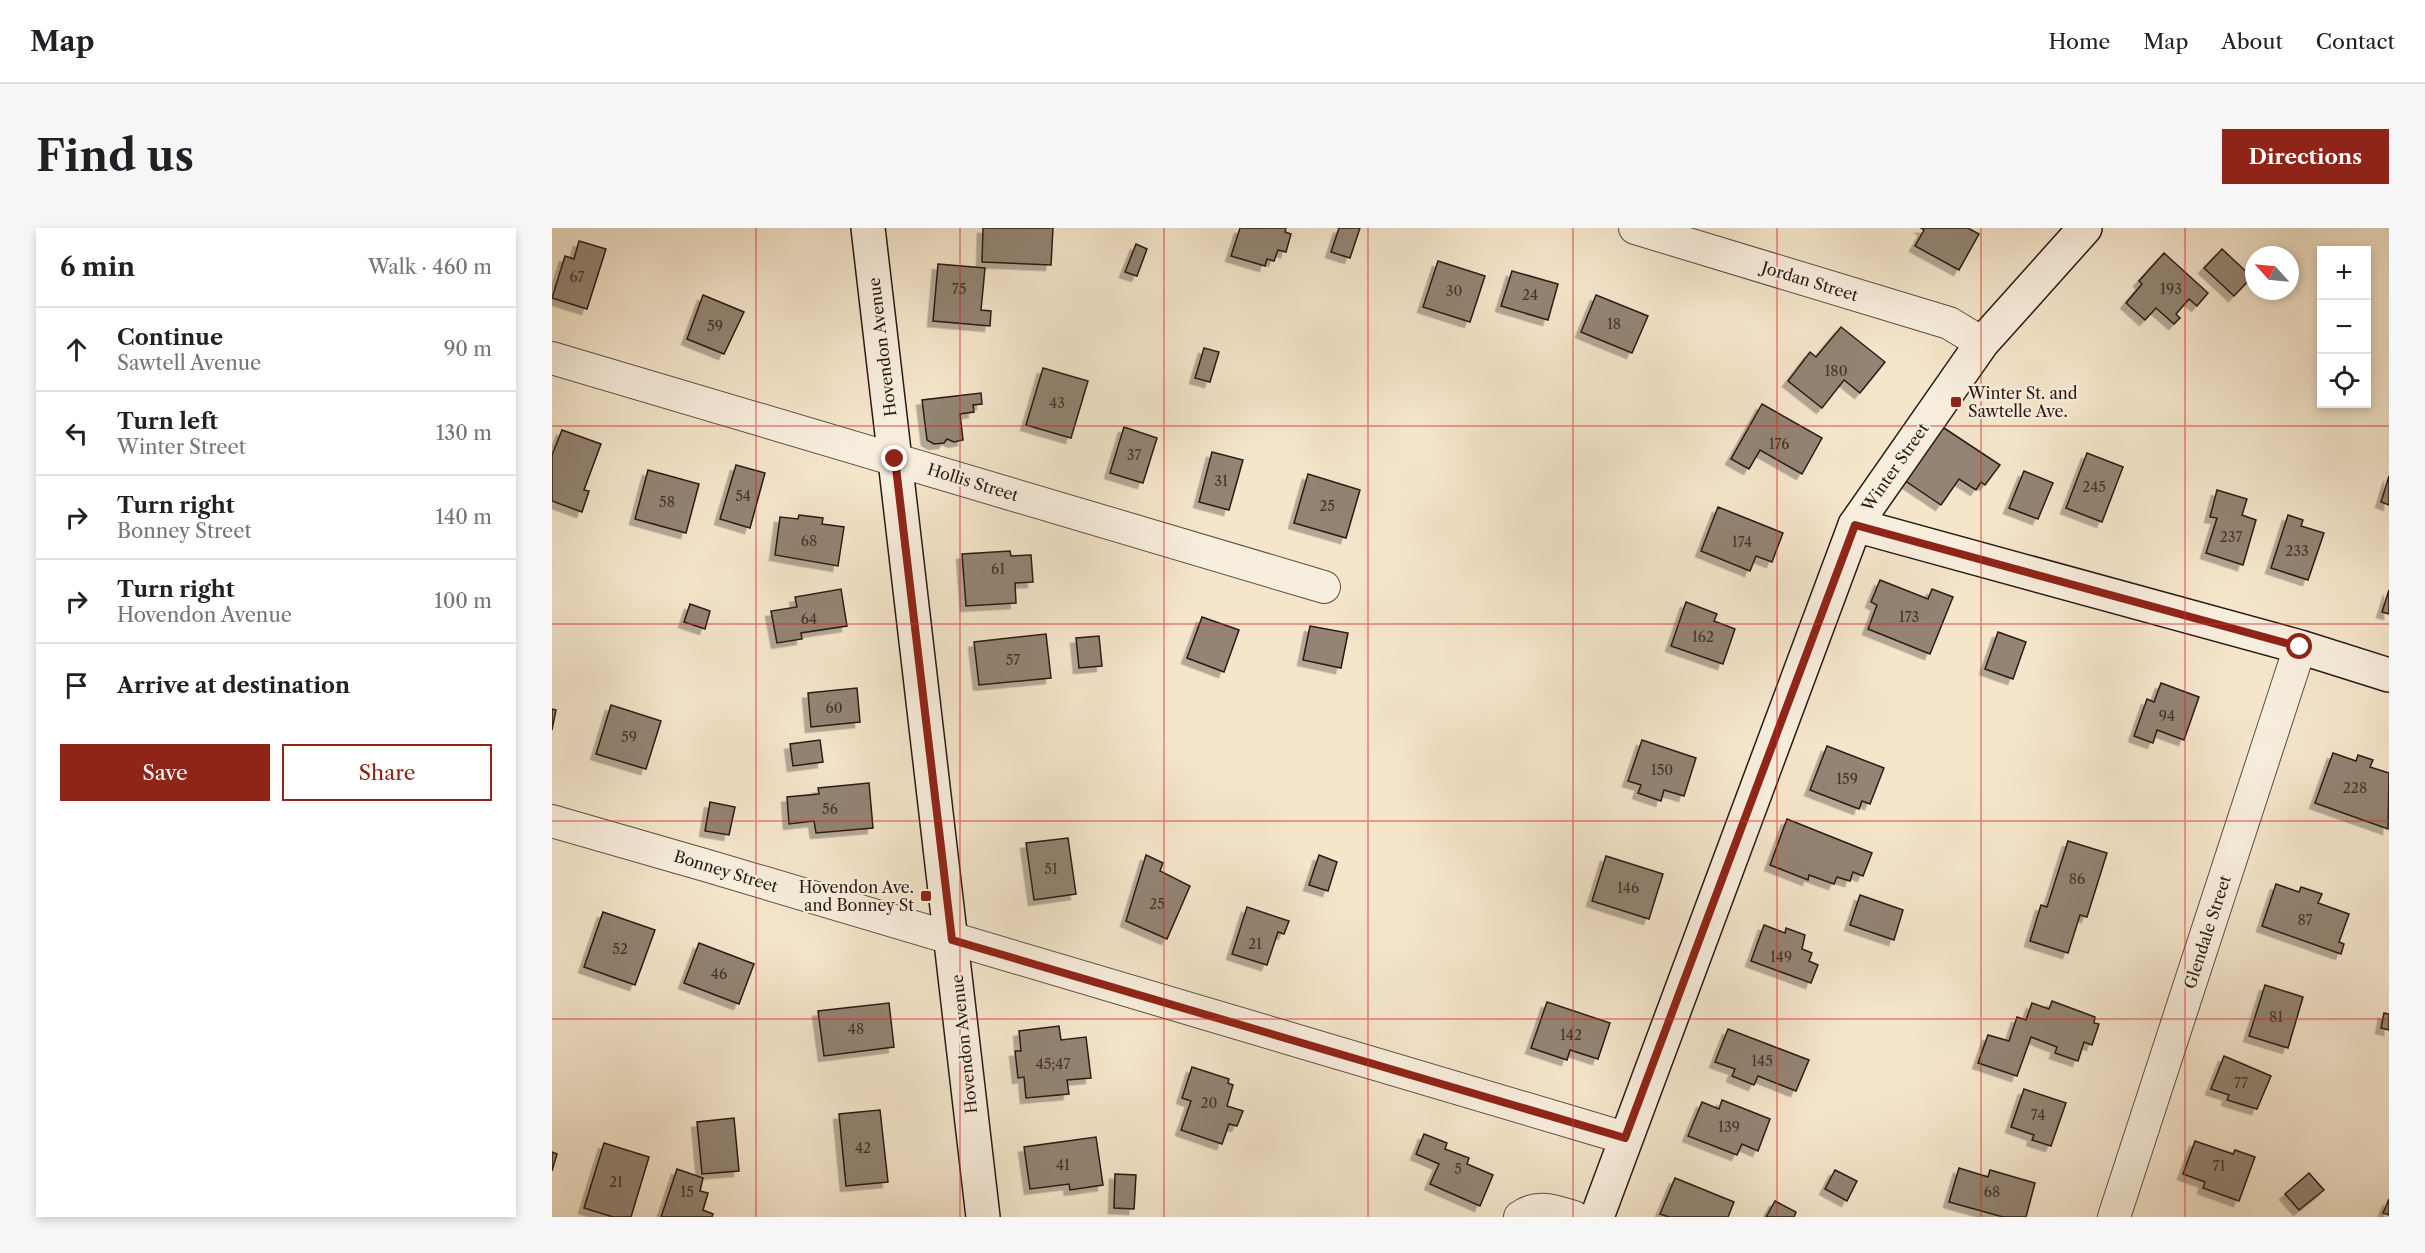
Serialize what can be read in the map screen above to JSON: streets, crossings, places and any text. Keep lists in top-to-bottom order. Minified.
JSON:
{"streets":{"street":["Jordan Street","Hovendon Avenue","Winter Street","Hollis Street","Bonney Street","Glendale Street"]},"crossings":[["Jordan Street","Winter Street"],["Hovendon Avenue","Hollis Street"],["Hovendon Avenue","Bonney Street"],["Winter Street","Bonney Street"]],"places":{"transit":["Winter St. and Sawtelle Ave.","Hovendon Ave. and Bonney St"]},"house_numbers":["67","75","193","30","24","18","59","180","43","176","37","31","245","54","58","25","237","68","174","233","61","173","64","162","57","60","94","59","150","159","228","56","51","86","146","25","87","21","52","149","46","81","48","142","145","45;47","77","20","74","139","42","41","71","5","21","15","68"],"north":"top left","page":{"header":"Map","nav":["Home","Map","About","Contact"],"buttons":["Directions",["Save","Share"]],"title":"Find us","heading":["6 min","Walk · 460 m"],"map_buttons":["+","−"],"list":[["Continue","Sawtell Avenue","90 m"],["Turn left","Winter Street","130 m"],["Turn right","Bonney Street","140 m"],["Turn right","Hovendon Avenue","100 m"],"Arrive at destination"]}}
